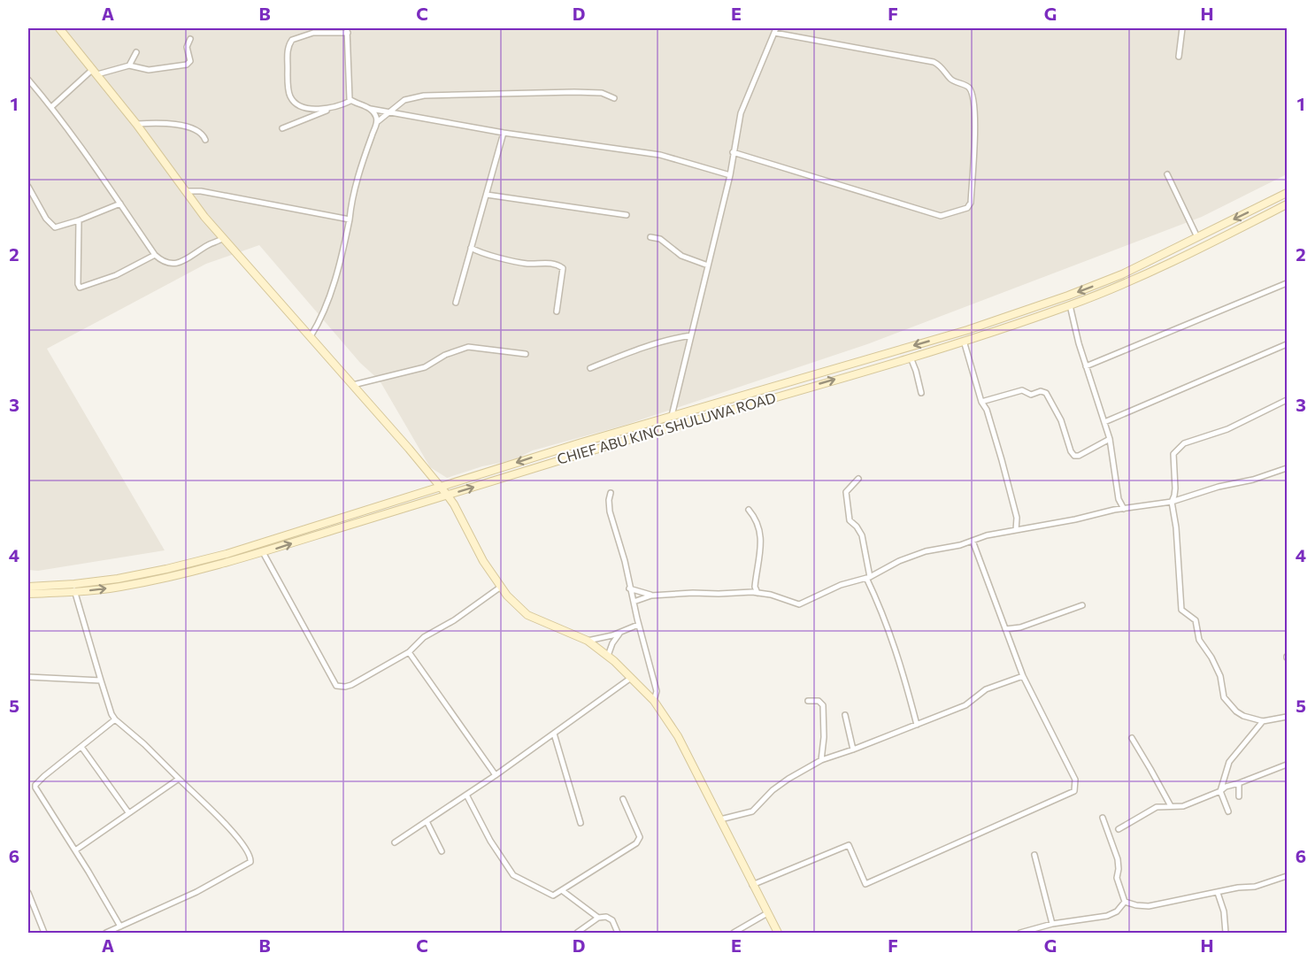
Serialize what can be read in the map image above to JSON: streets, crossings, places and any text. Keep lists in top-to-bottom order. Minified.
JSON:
{"streets":{"street":["CHIEF ABU KING SHULUWA ROAD"]},"grid":{"columns":["A","B","C","D","E","F","G","H"],"rows":["1","2","3","4","5","6"]}}
